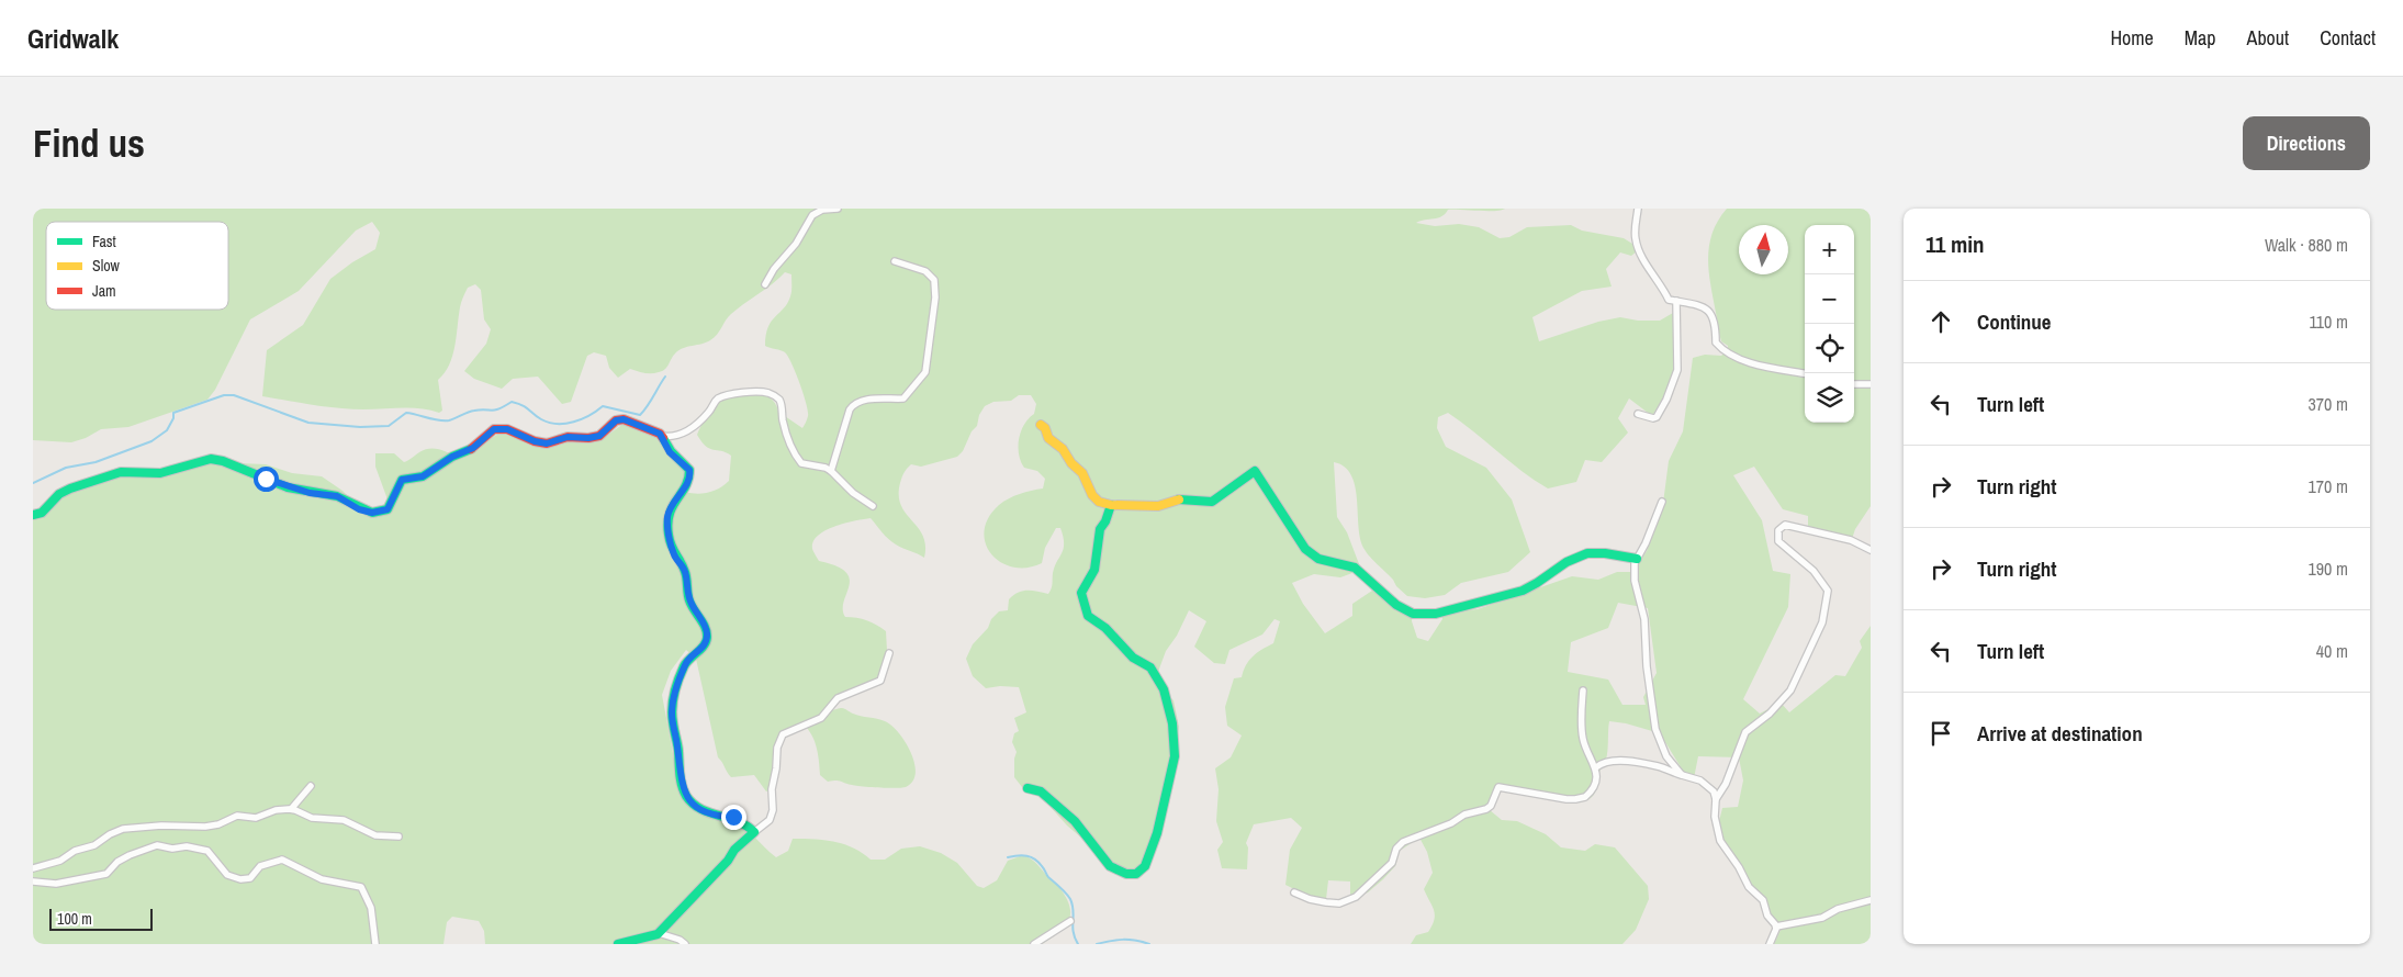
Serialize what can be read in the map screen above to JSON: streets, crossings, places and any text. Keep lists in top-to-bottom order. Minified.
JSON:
{"legend":["Fast","Slow","Jam"],"scale_bar":"100 m","north":"top","page":{"header":"Gridwalk","nav":["Home","Map","About","Contact"],"buttons":"Directions","title":"Find us","heading":["11 min","Walk · 880 m"],"map_buttons":["+","−"],"list":[["Continue","110 m"],["Turn left","370 m"],["Turn right","170 m"],["Turn right","190 m"],["Turn left","40 m"],"Arrive at destination"],"scale":"100 m"}}
